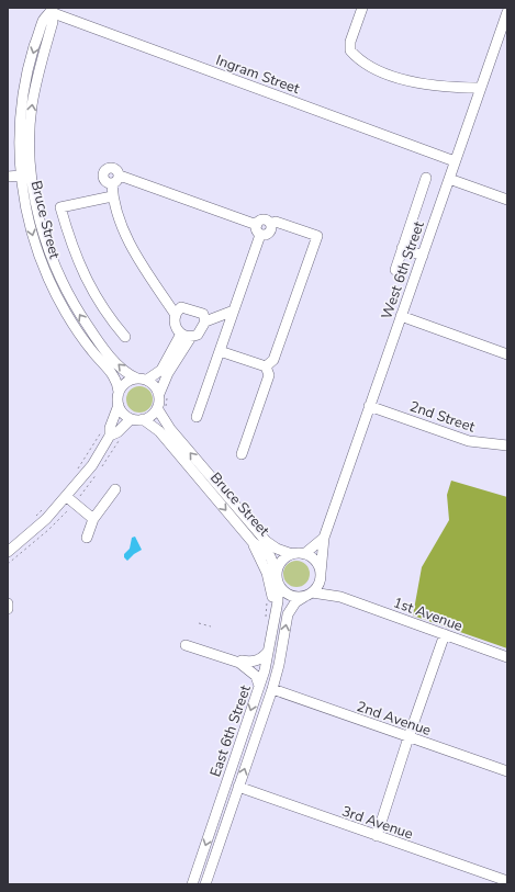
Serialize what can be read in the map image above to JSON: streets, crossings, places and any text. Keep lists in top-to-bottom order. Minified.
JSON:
{"streets":{"street":["Ingram Street","Bruce Street","West 6th Street","2nd Street","1st Avenue","2nd Avenue","East 6th Street","3rd Avenue"]},"crossings":[["Ingram Street","Bruce Street"],["Ingram Street","West 6th Street"],["Bruce Street","West 6th Street"],["Bruce Street","1st Avenue"],["Bruce Street","East 6th Street"],["West 6th Street","2nd Street"],["West 6th Street","1st Avenue"],["West 6th Street","East 6th Street"],["1st Avenue","East 6th Street"],["2nd Avenue","East 6th Street"],["East 6th Street","3rd Avenue"]]}
